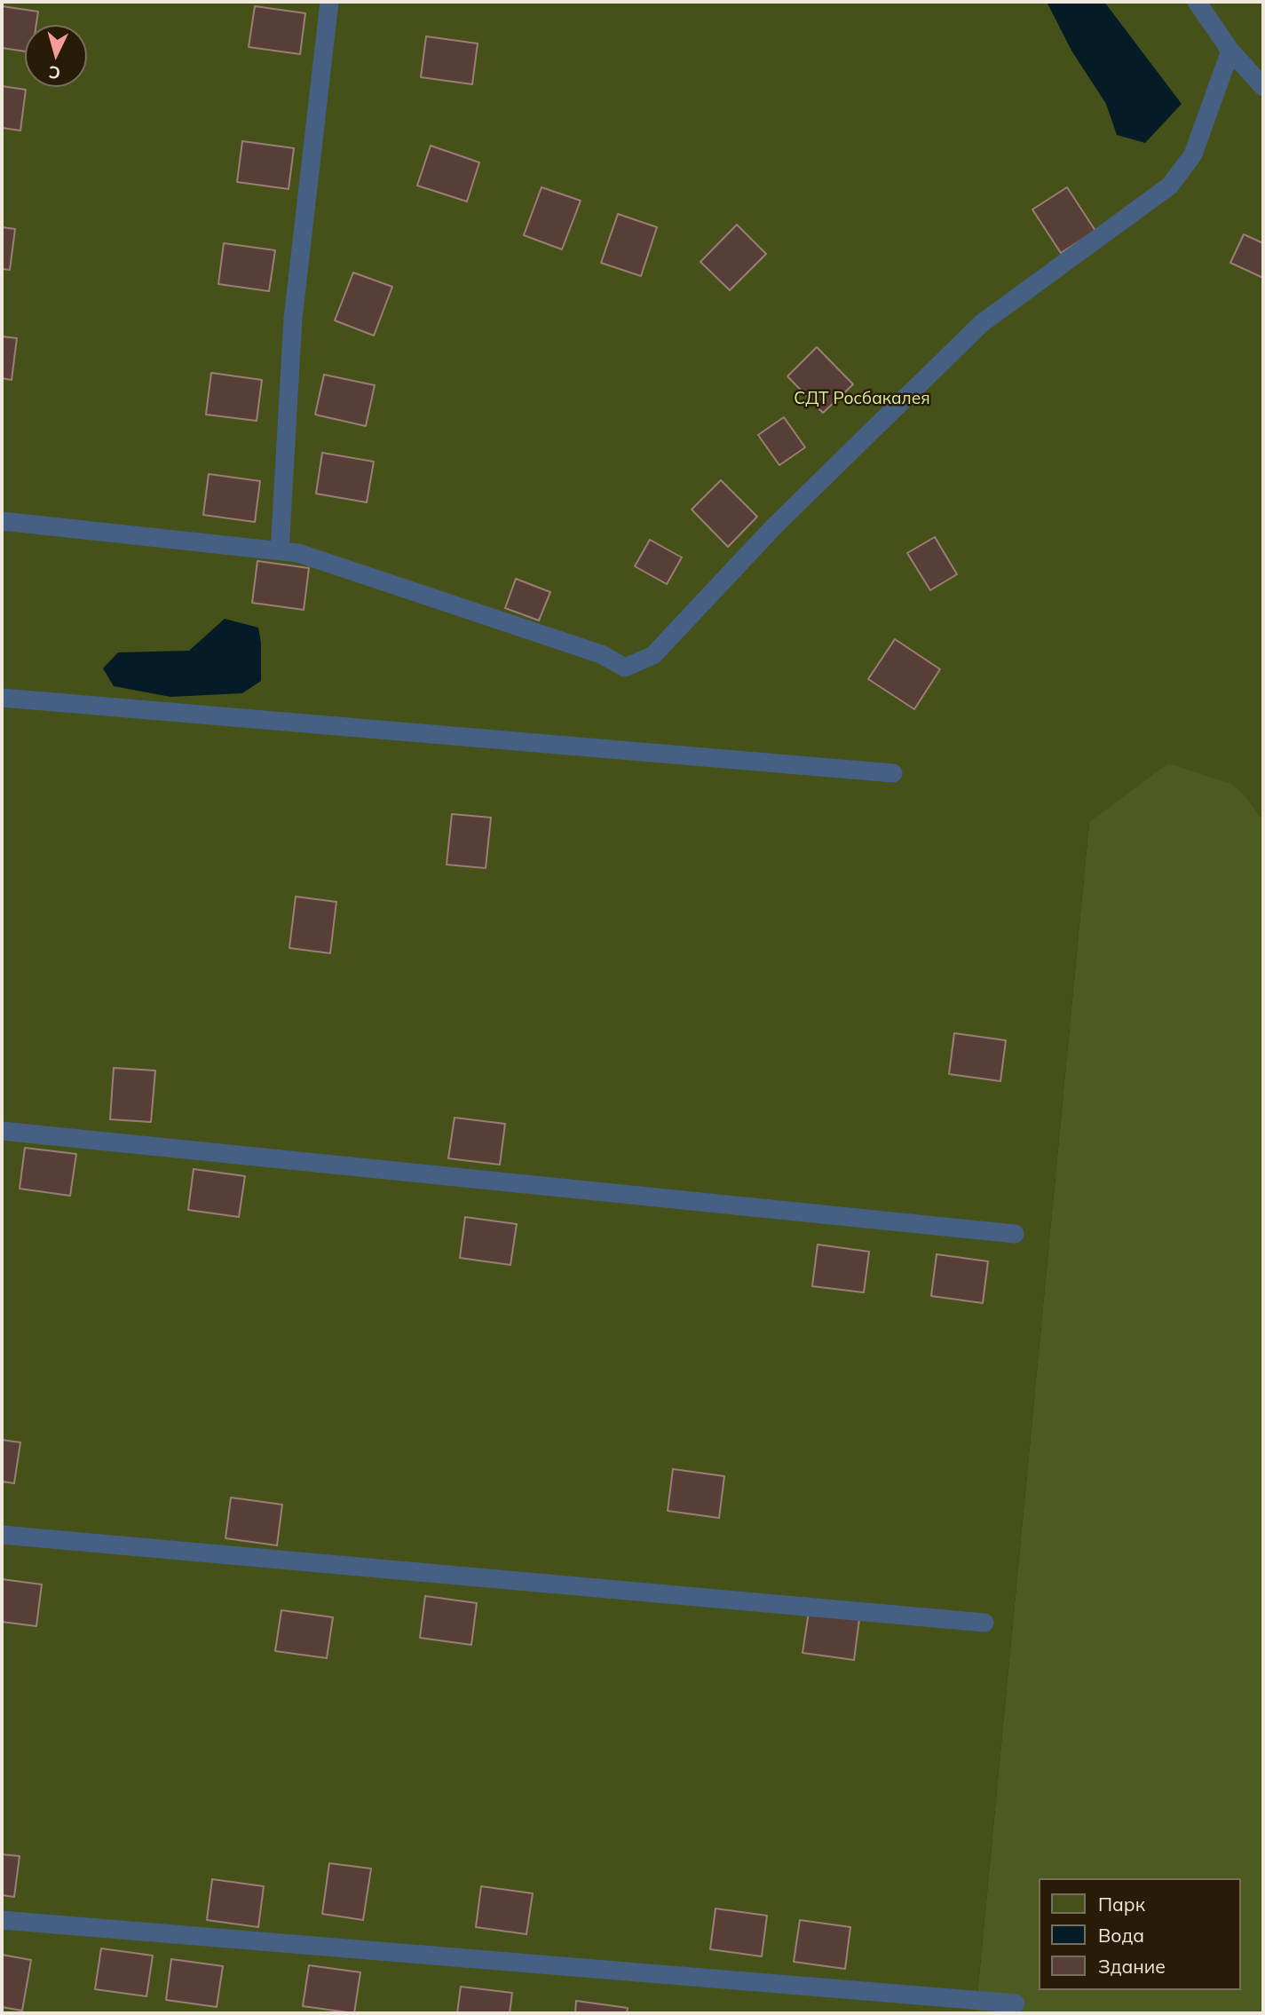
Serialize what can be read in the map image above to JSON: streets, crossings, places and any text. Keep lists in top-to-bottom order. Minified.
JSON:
{"parks":["СДТ Росбакалея"],"legend":["Парк","Вода","Здание"],"north":"bottom"}
